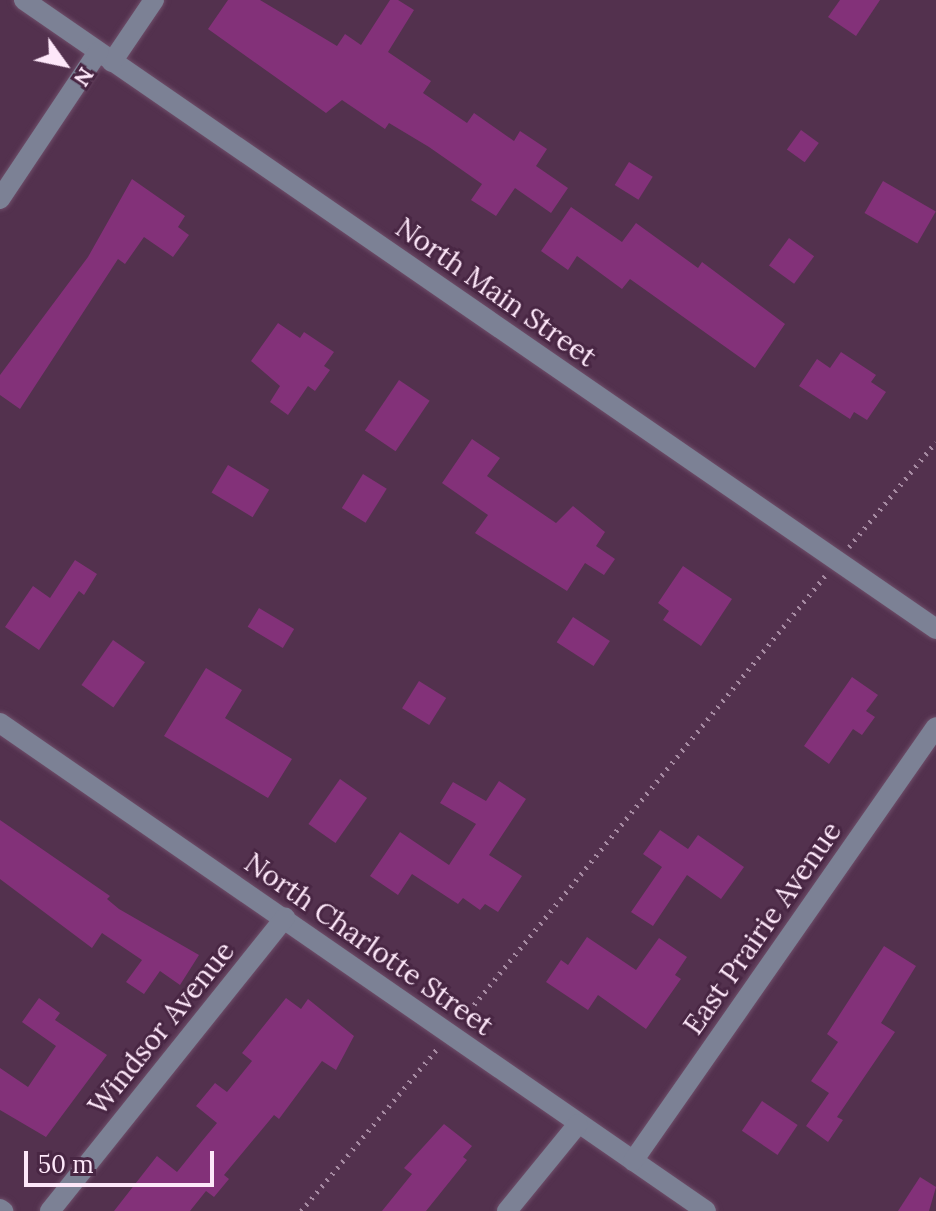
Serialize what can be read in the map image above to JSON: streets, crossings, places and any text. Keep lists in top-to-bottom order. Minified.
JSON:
{"streets":{"street":["North Main Street","East Prairie Avenue","North Charlotte Street","Windsor Avenue"]},"crossings":[["East Prairie Avenue","North Charlotte Street"],["North Charlotte Street","Windsor Avenue"]],"scale_bar":"50 m","north":"bottom right"}
